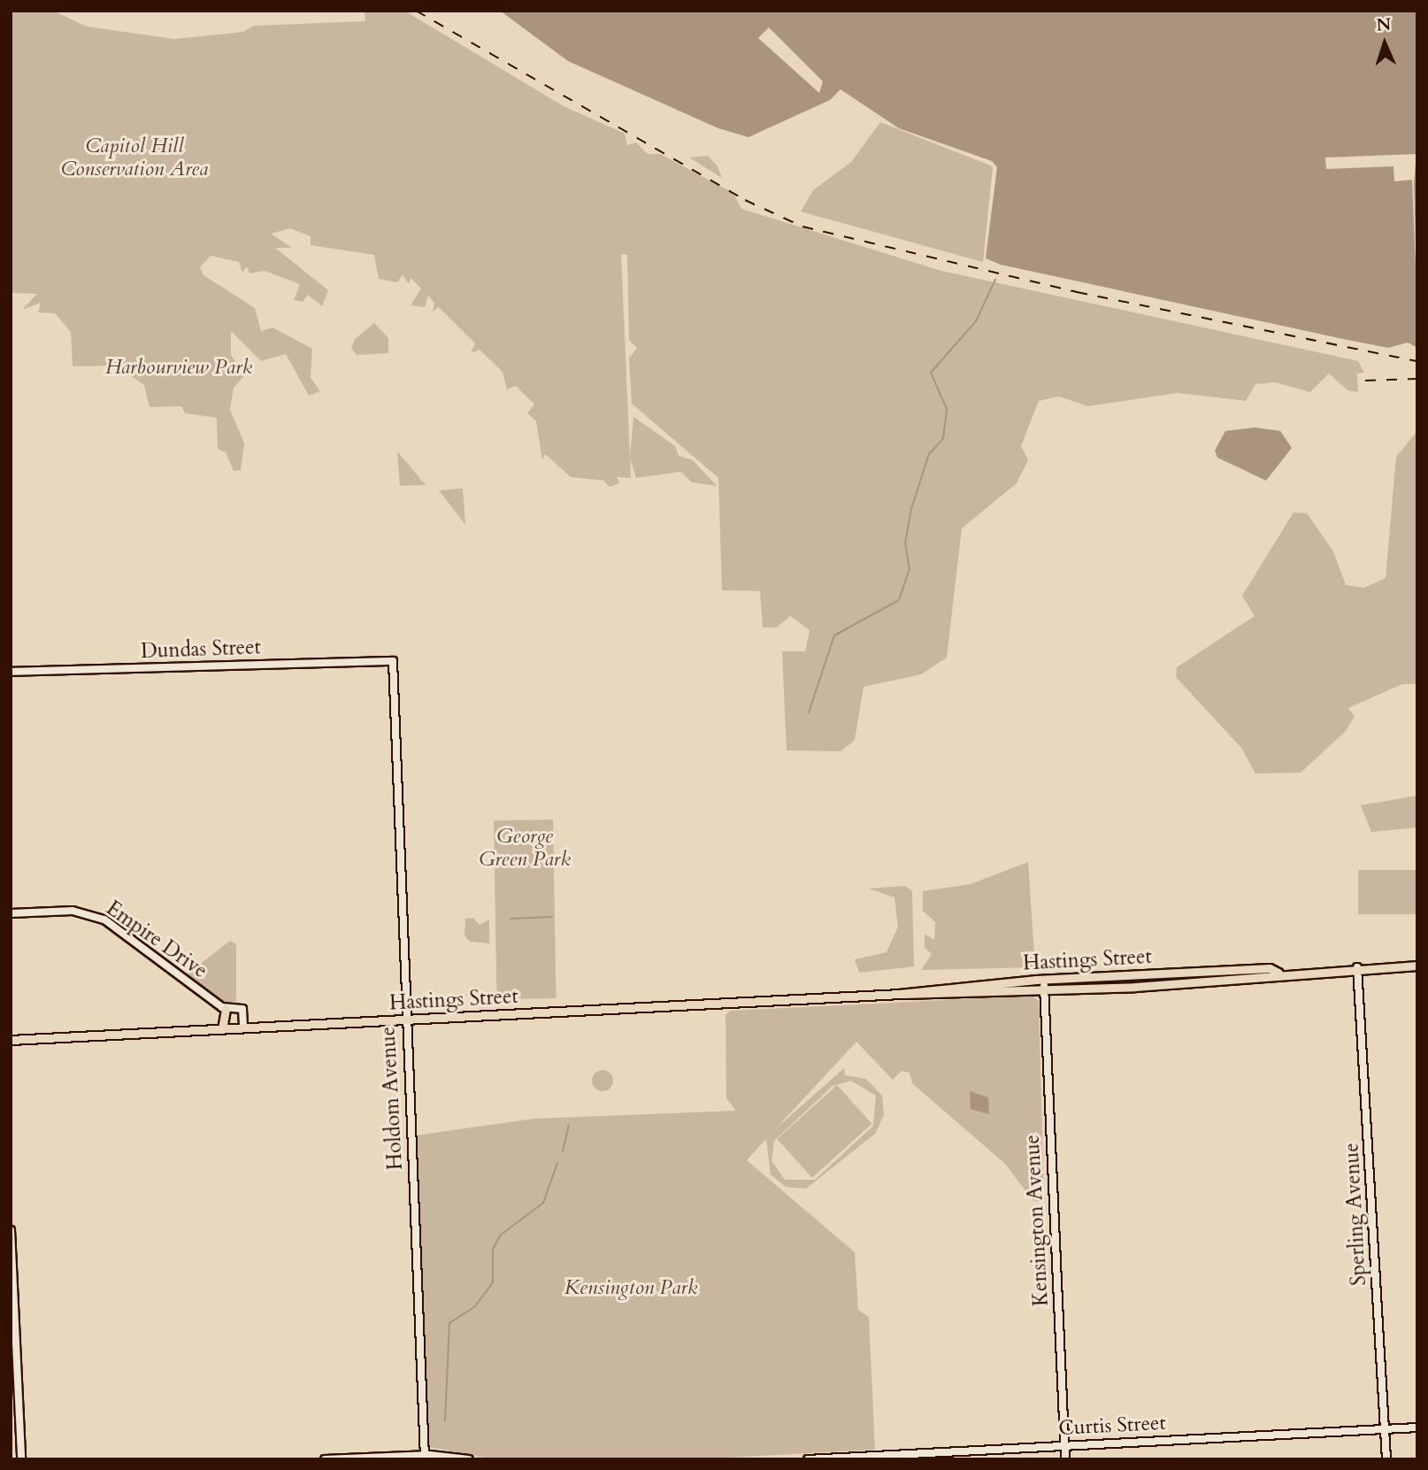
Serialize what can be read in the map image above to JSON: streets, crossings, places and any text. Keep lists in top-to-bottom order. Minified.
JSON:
{"streets":{"main road":["Hastings Street"],"street":["Dundas Street","Empire Drive","Holdom Avenue","Sperling Avenue","Kensington Avenue","Curtis Street"]},"crossings":[["Dundas Street","Holdom Avenue"],["Hastings Street","Holdom Avenue"],["Hastings Street","Sperling Avenue"],["Hastings Street","Kensington Avenue"],["Sperling Avenue","Curtis Street"],["Kensington Avenue","Curtis Street"]],"parks":["Capitol Hill Conservation Area","Harbourview Park","George Green Park","Kensington Park"],"north":"top"}
